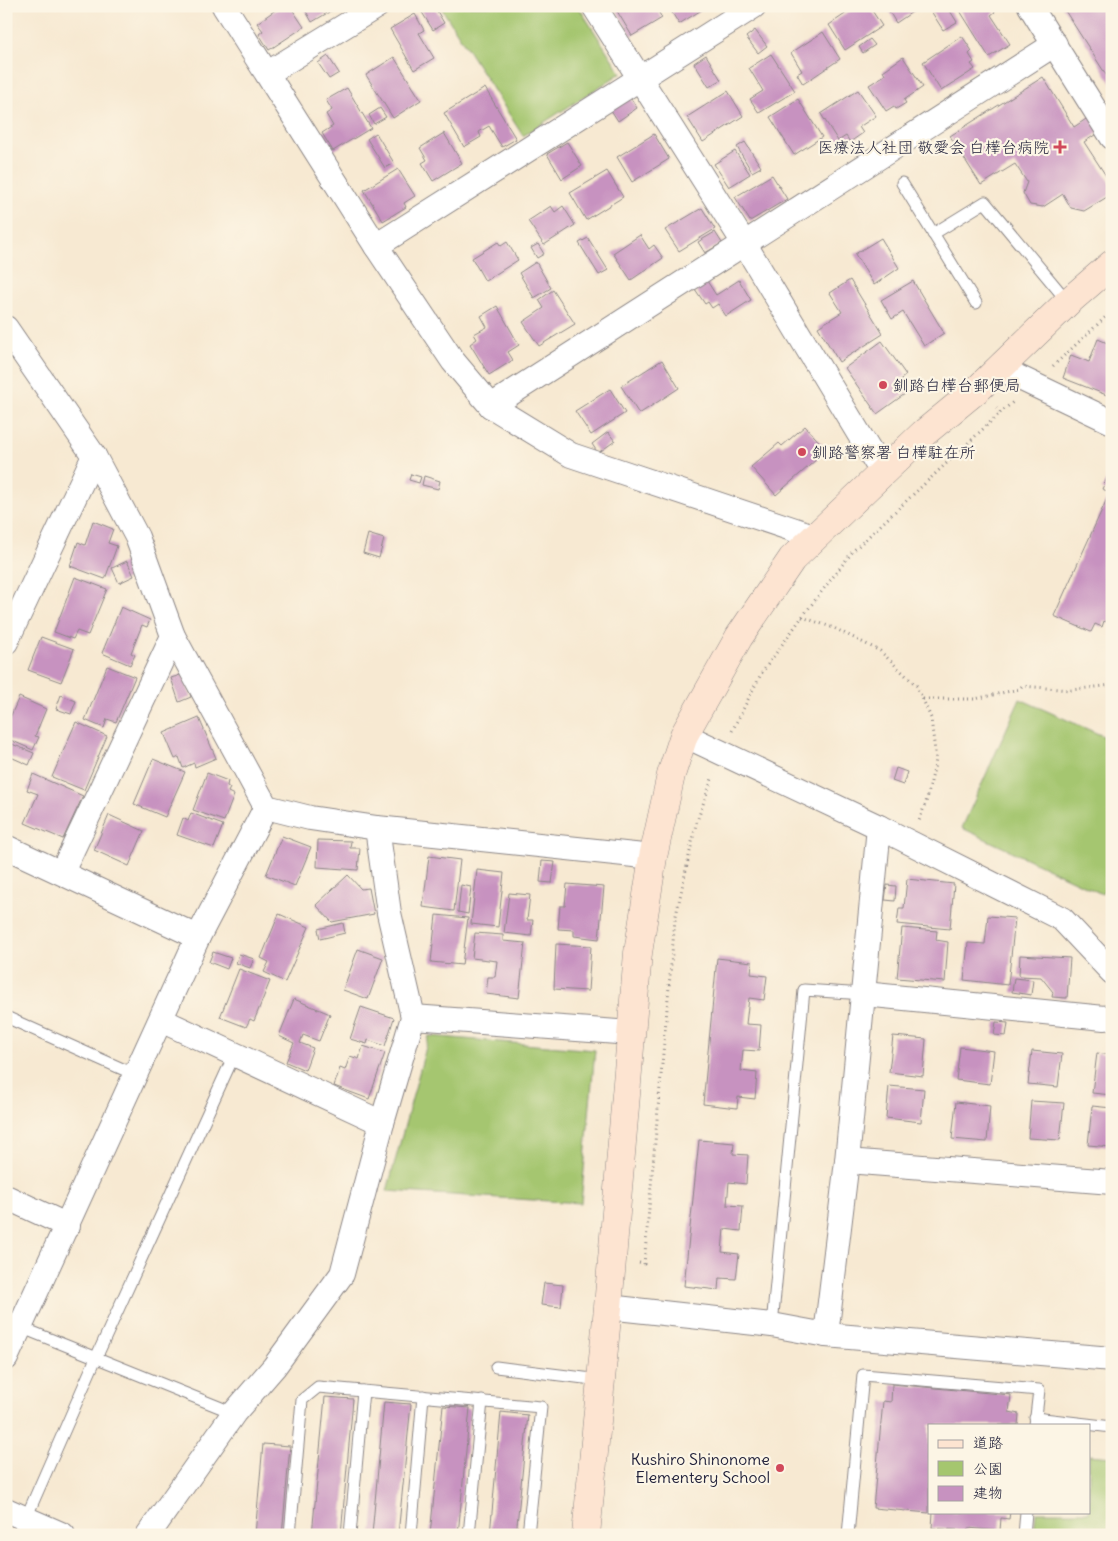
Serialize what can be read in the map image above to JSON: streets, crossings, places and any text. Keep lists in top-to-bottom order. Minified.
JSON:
{"places":{"health":["医療法人社団 敬愛会 白樺台病院"],"other":["釧路白樺台郵便局","釧路警察署 白樺駐在所","Kushiro Shinonome Elementery School"]},"legend":["道路","公園","建物"]}
